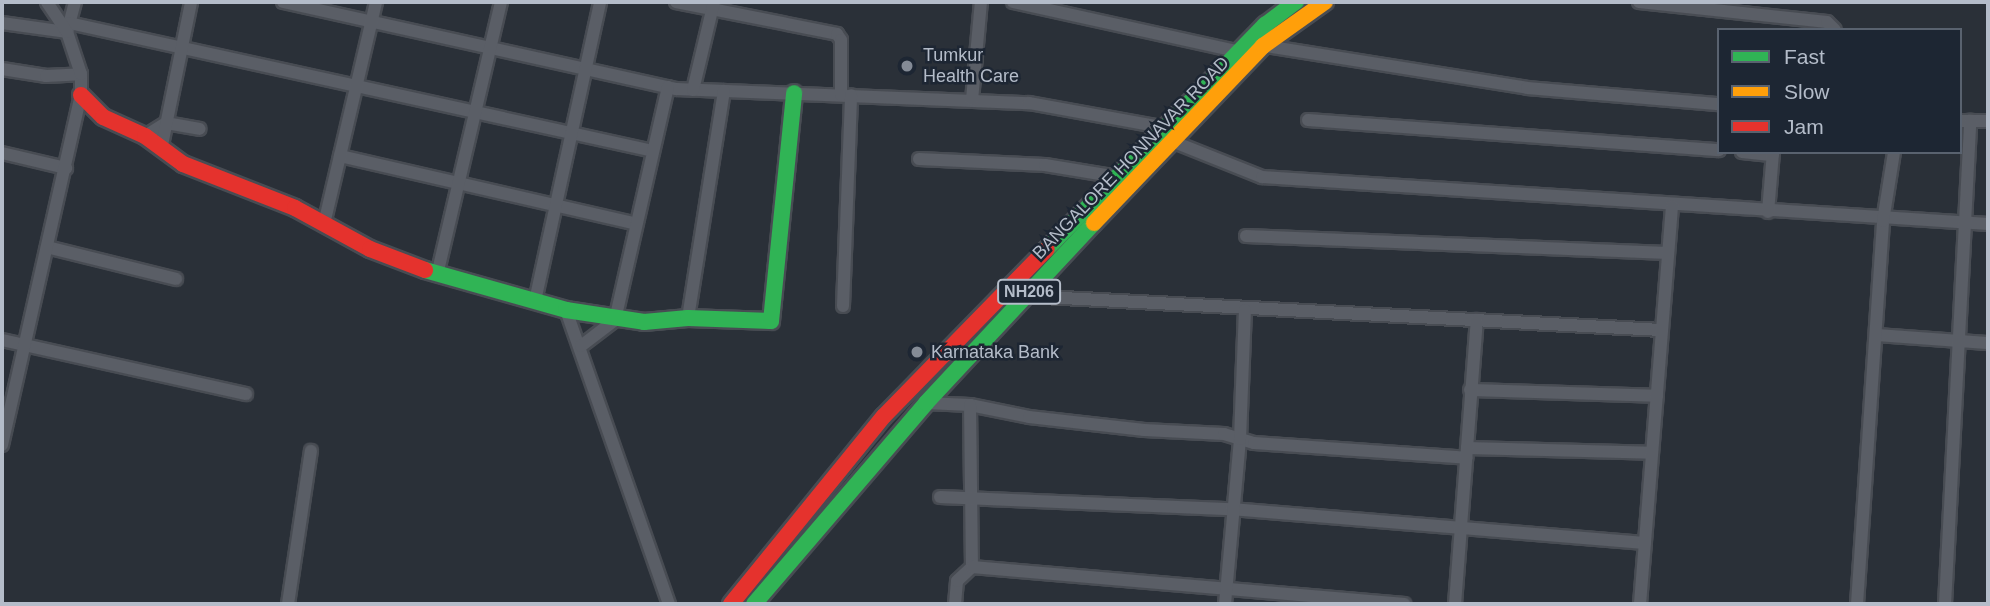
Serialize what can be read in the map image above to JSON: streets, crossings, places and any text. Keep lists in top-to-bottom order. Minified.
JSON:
{"streets":{"main road":["BANGALORE HONNAVAR ROAD","NH206"]},"crossings":[["BANGALORE HONNAVAR ROAD","NH206"]],"places":["Tumkur Health Care","Karnataka Bank"],"legend":["Fast","Slow","Jam"]}
